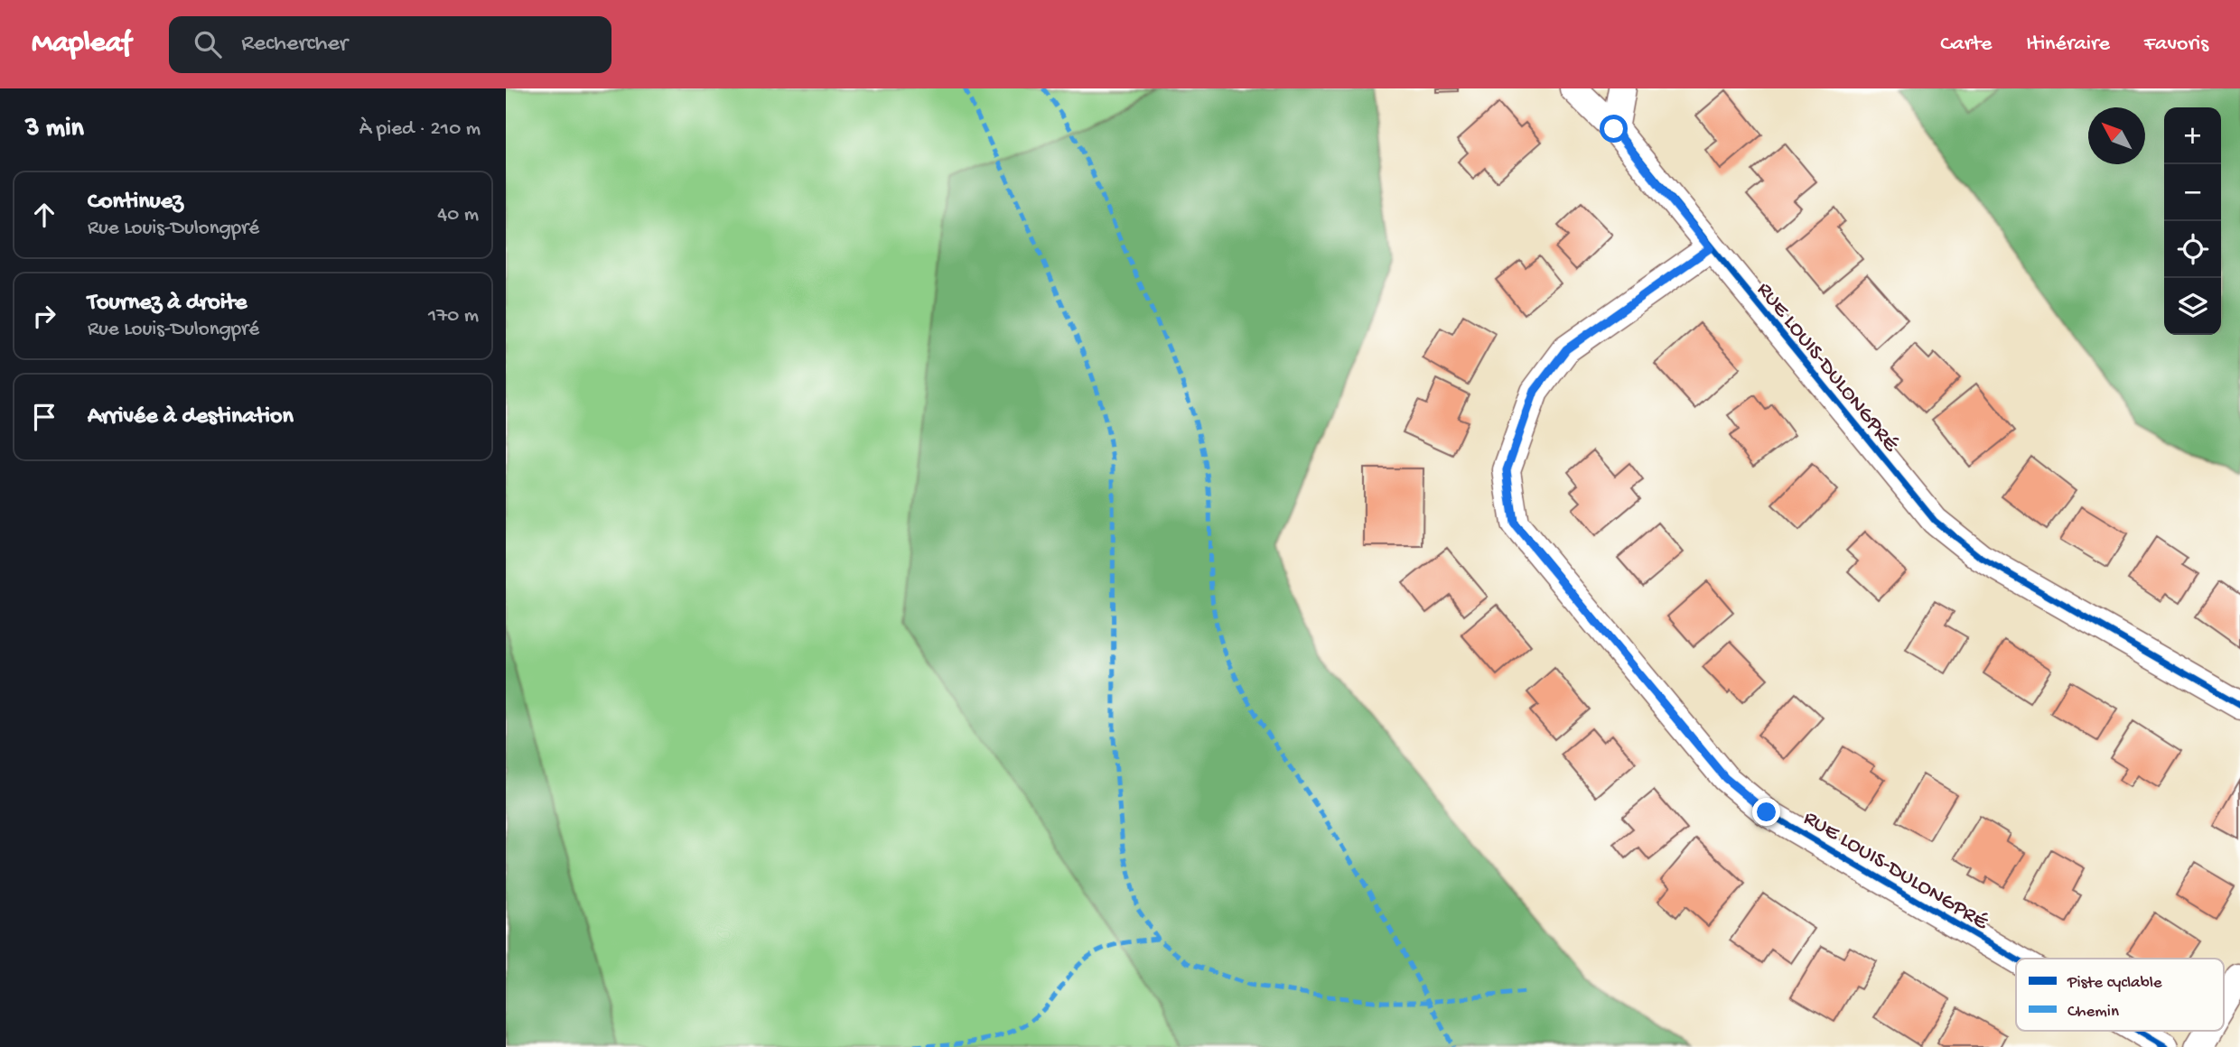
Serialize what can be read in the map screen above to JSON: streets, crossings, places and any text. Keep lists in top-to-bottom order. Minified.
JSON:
{"streets":{"street":["RUE LOUIS-DULONGPRÉ"]},"legend":["Piste cyclable","Chemin"],"north":"top left","page":{"header":"Mapleaf","search":"Rechercher","nav":["Carte","Itinéraire","Favoris"],"heading":["3 min","À pied · 210 m"],"map_buttons":["+","−"],"list":[["Continuez","Rue Louis-Dulongpré","40 m"],["Tournez à droite","Rue Louis-Dulongpré","170 m"],"Arrivée à destination"]}}
